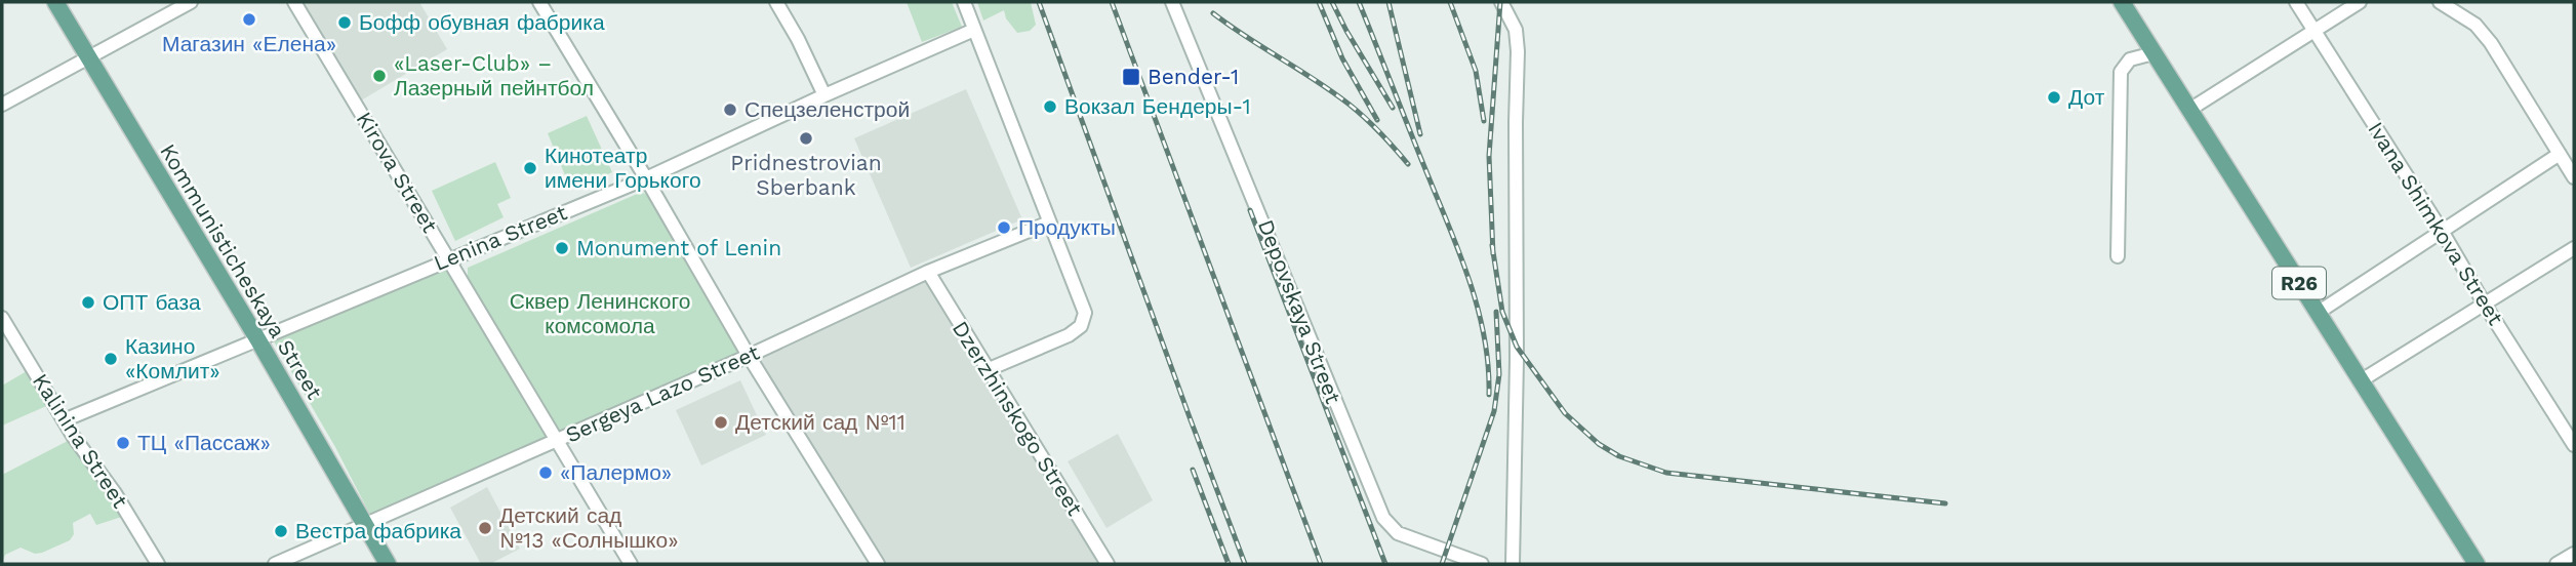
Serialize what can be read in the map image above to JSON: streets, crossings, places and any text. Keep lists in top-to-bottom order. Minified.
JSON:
{"streets":{"main road":["Kommunisticheskaya Street","R26"],"street":["Kirova Street","Ivana Shimkova Street","Lenina Street","Depovskaya Street","Sergeya Lazo Street","Dzerzhinskogo Street","Kalinina Street"]},"crossings":[["Kirova Street","Lenina Street"],["Kirova Street","Sergeya Lazo Street"],["Lenina Street","Kommunisticheskaya Street"],["Lenina Street","Kalinina Street"],["Kommunisticheskaya Street","Sergeya Lazo Street"],["Sergeya Lazo Street","Dzerzhinskogo Street"]],"parks":["Сквер Ленинского комсомола"],"places":{"other":["Магазин «Елена»","Бофф обувная фабрика","«Laser-Club» – Лазерный пейнтбол","Дот","Вокзал Бендеры-1","Спецзеленстрой","Pridnestrovian Sberbank","Кинотеатр имени Горького","Продукты","Monument of Lenin","ОПТ база","Казино «Комлит»","Детский сад №11","ТЦ «Пассаж»","«Палермо»","Детский сад №13 «Солнышко»","Вестра фабрика"],"transit":["Bender-1"]}}
